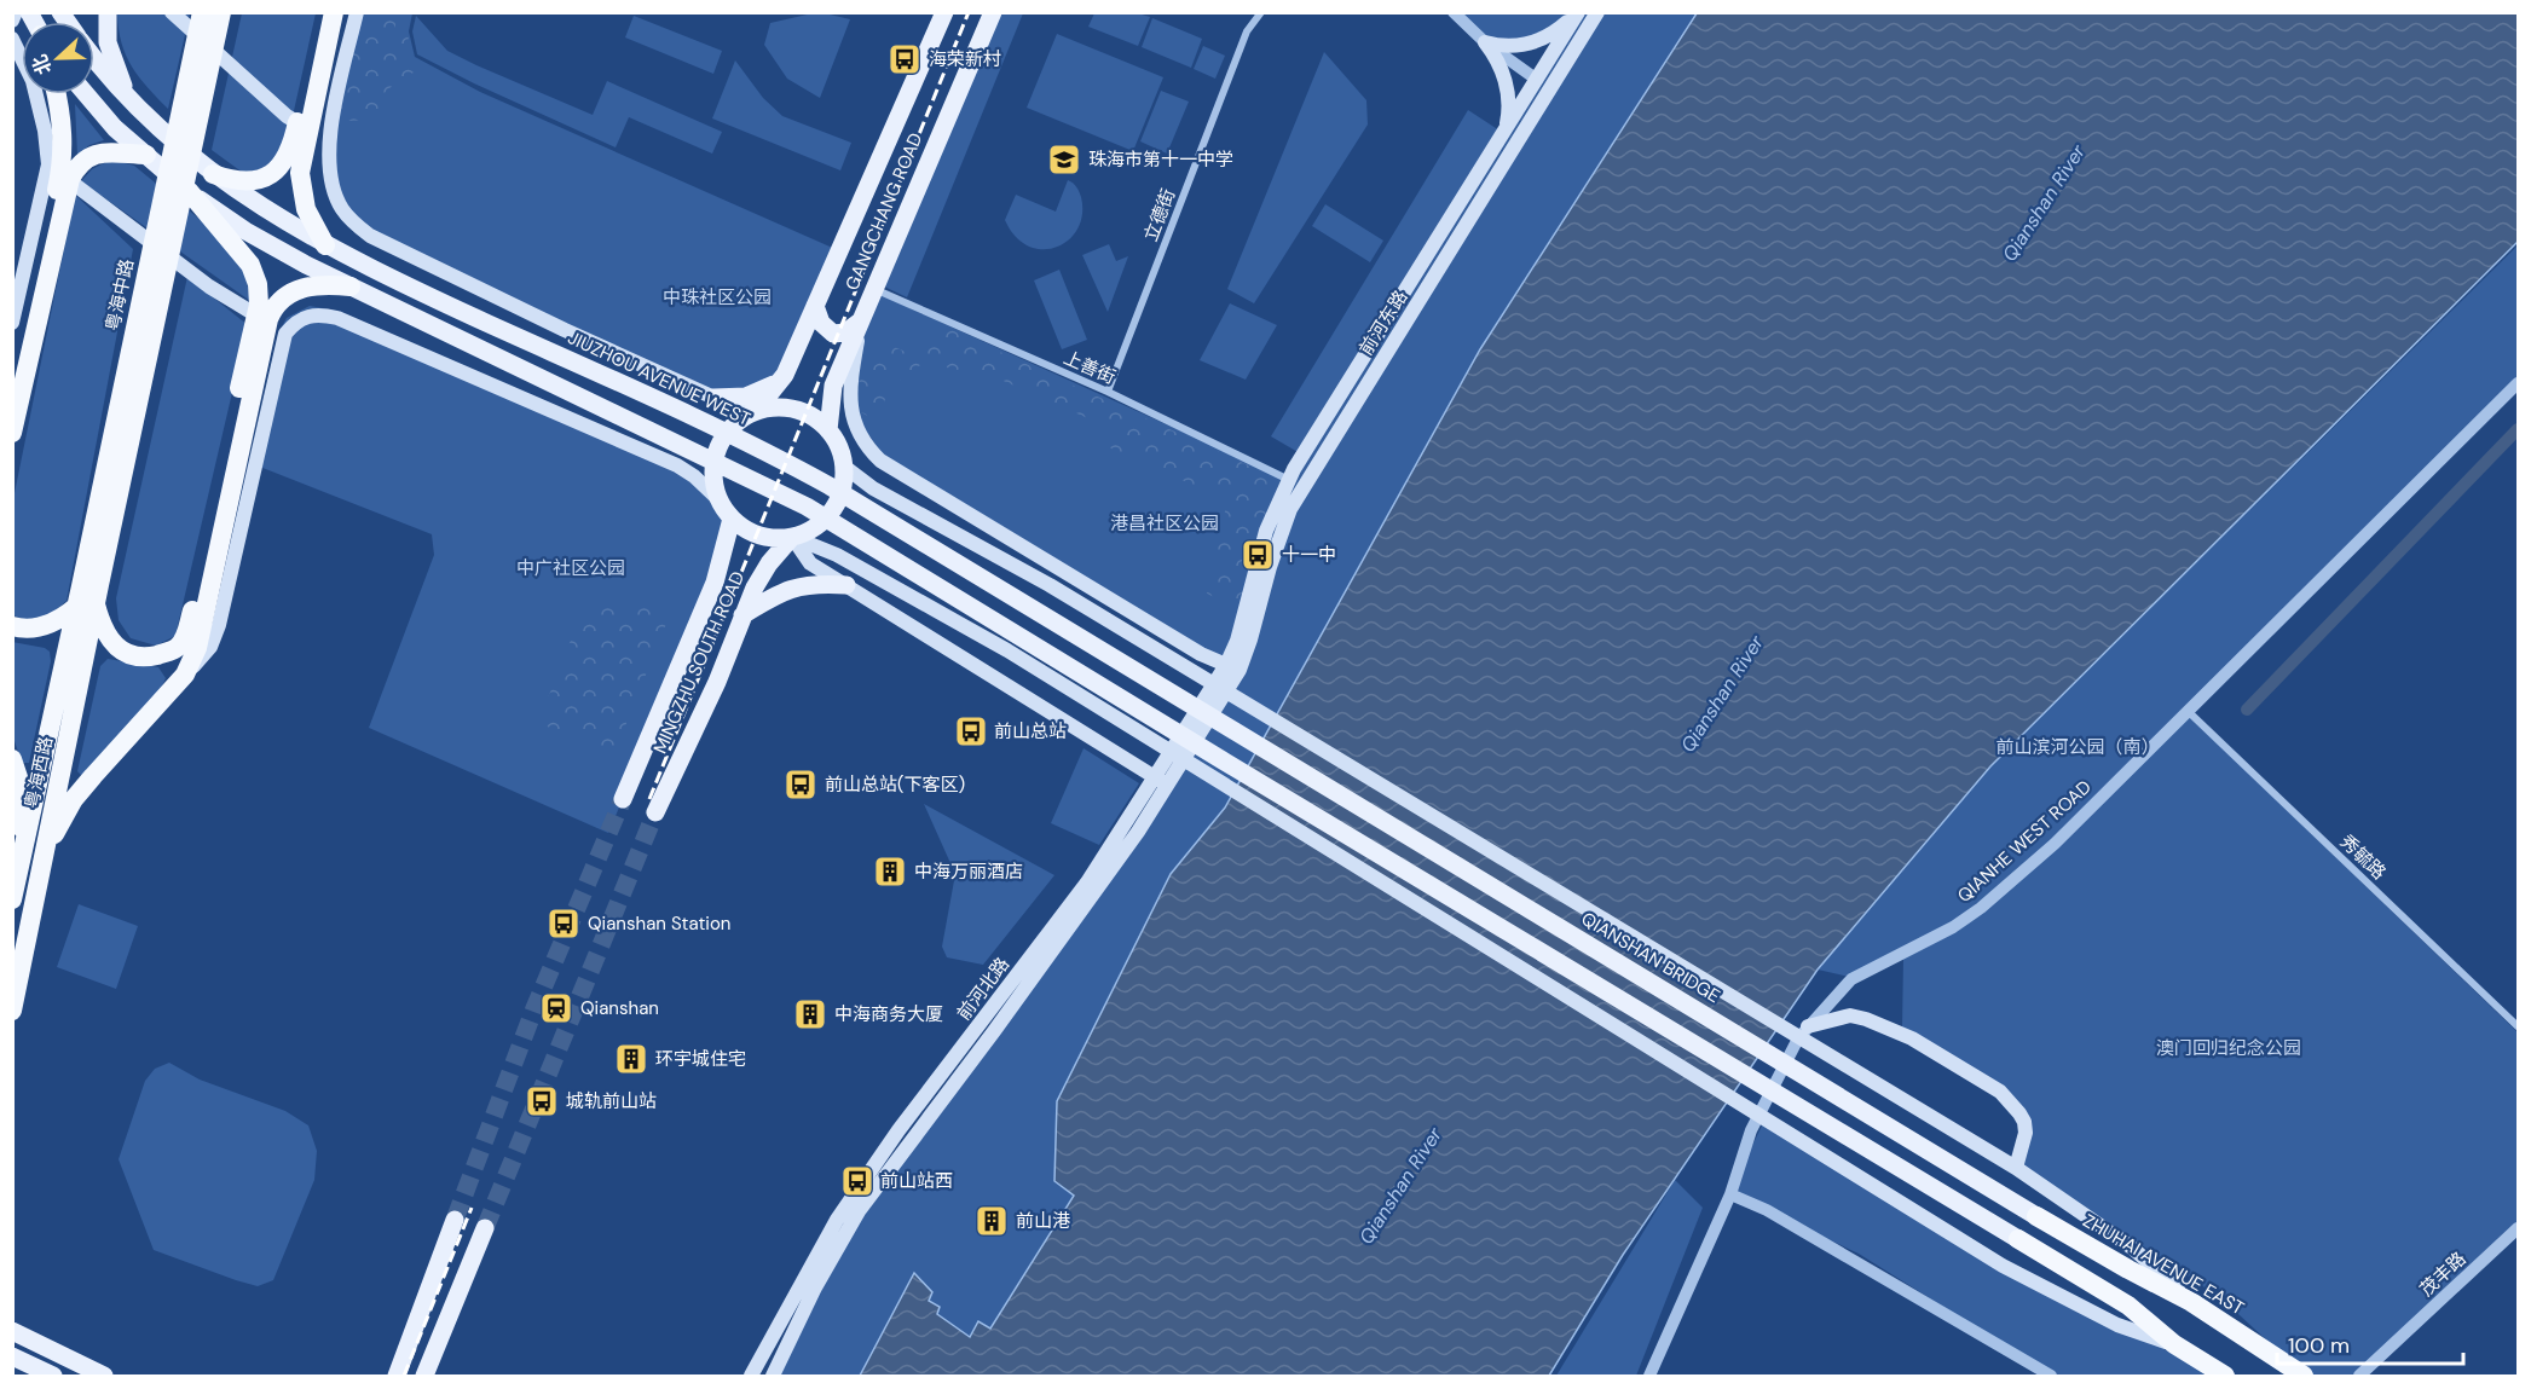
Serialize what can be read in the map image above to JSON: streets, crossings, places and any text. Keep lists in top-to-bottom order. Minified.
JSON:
{"streets":{"highway":["粤海中路","粤海西路","ZHUHAI AVENUE EAST"],"main road":["GANGCHANG ROAD","前河东路","JIUZHOU AVENUE WEST","MINGZHU SOUTH ROAD","QIANSHAN BRIDGE","前河北路"],"street":["立德街","上善街","QIANHE WEST ROAD","秀毓路","茂丰路"]},"crossings":[["GANGCHANG ROAD","上善街"],["GANGCHANG ROAD","MINGZHU SOUTH ROAD"],["立德街","上善街"],["粤海中路","粤海西路"],["前河东路","上善街"],["前河东路","前河北路"],["JIUZHOU AVENUE WEST","QIANSHAN BRIDGE"],["QIANHE WEST ROAD","秀毓路"],["QIANSHAN BRIDGE","ZHUHAI AVENUE EAST"]],"water":["Qianshan River"],"parks":["中珠社区公园","港昌社区公园","中广社区公园","前山滨河公园（南）","澳门回归纪念公园"],"places":{"bus stop":["海荣新村","十一中","前山总站","前山总站(下客区)","Qianshan Station","城轨前山站","前山站西"],"school or university":["珠海市第十一中学"],"building":["中海万丽酒店","中海商务大厦","环宇城住宅","前山港"],"station":["Qianshan"]},"scale_bar":"100 m","north":"left"}
